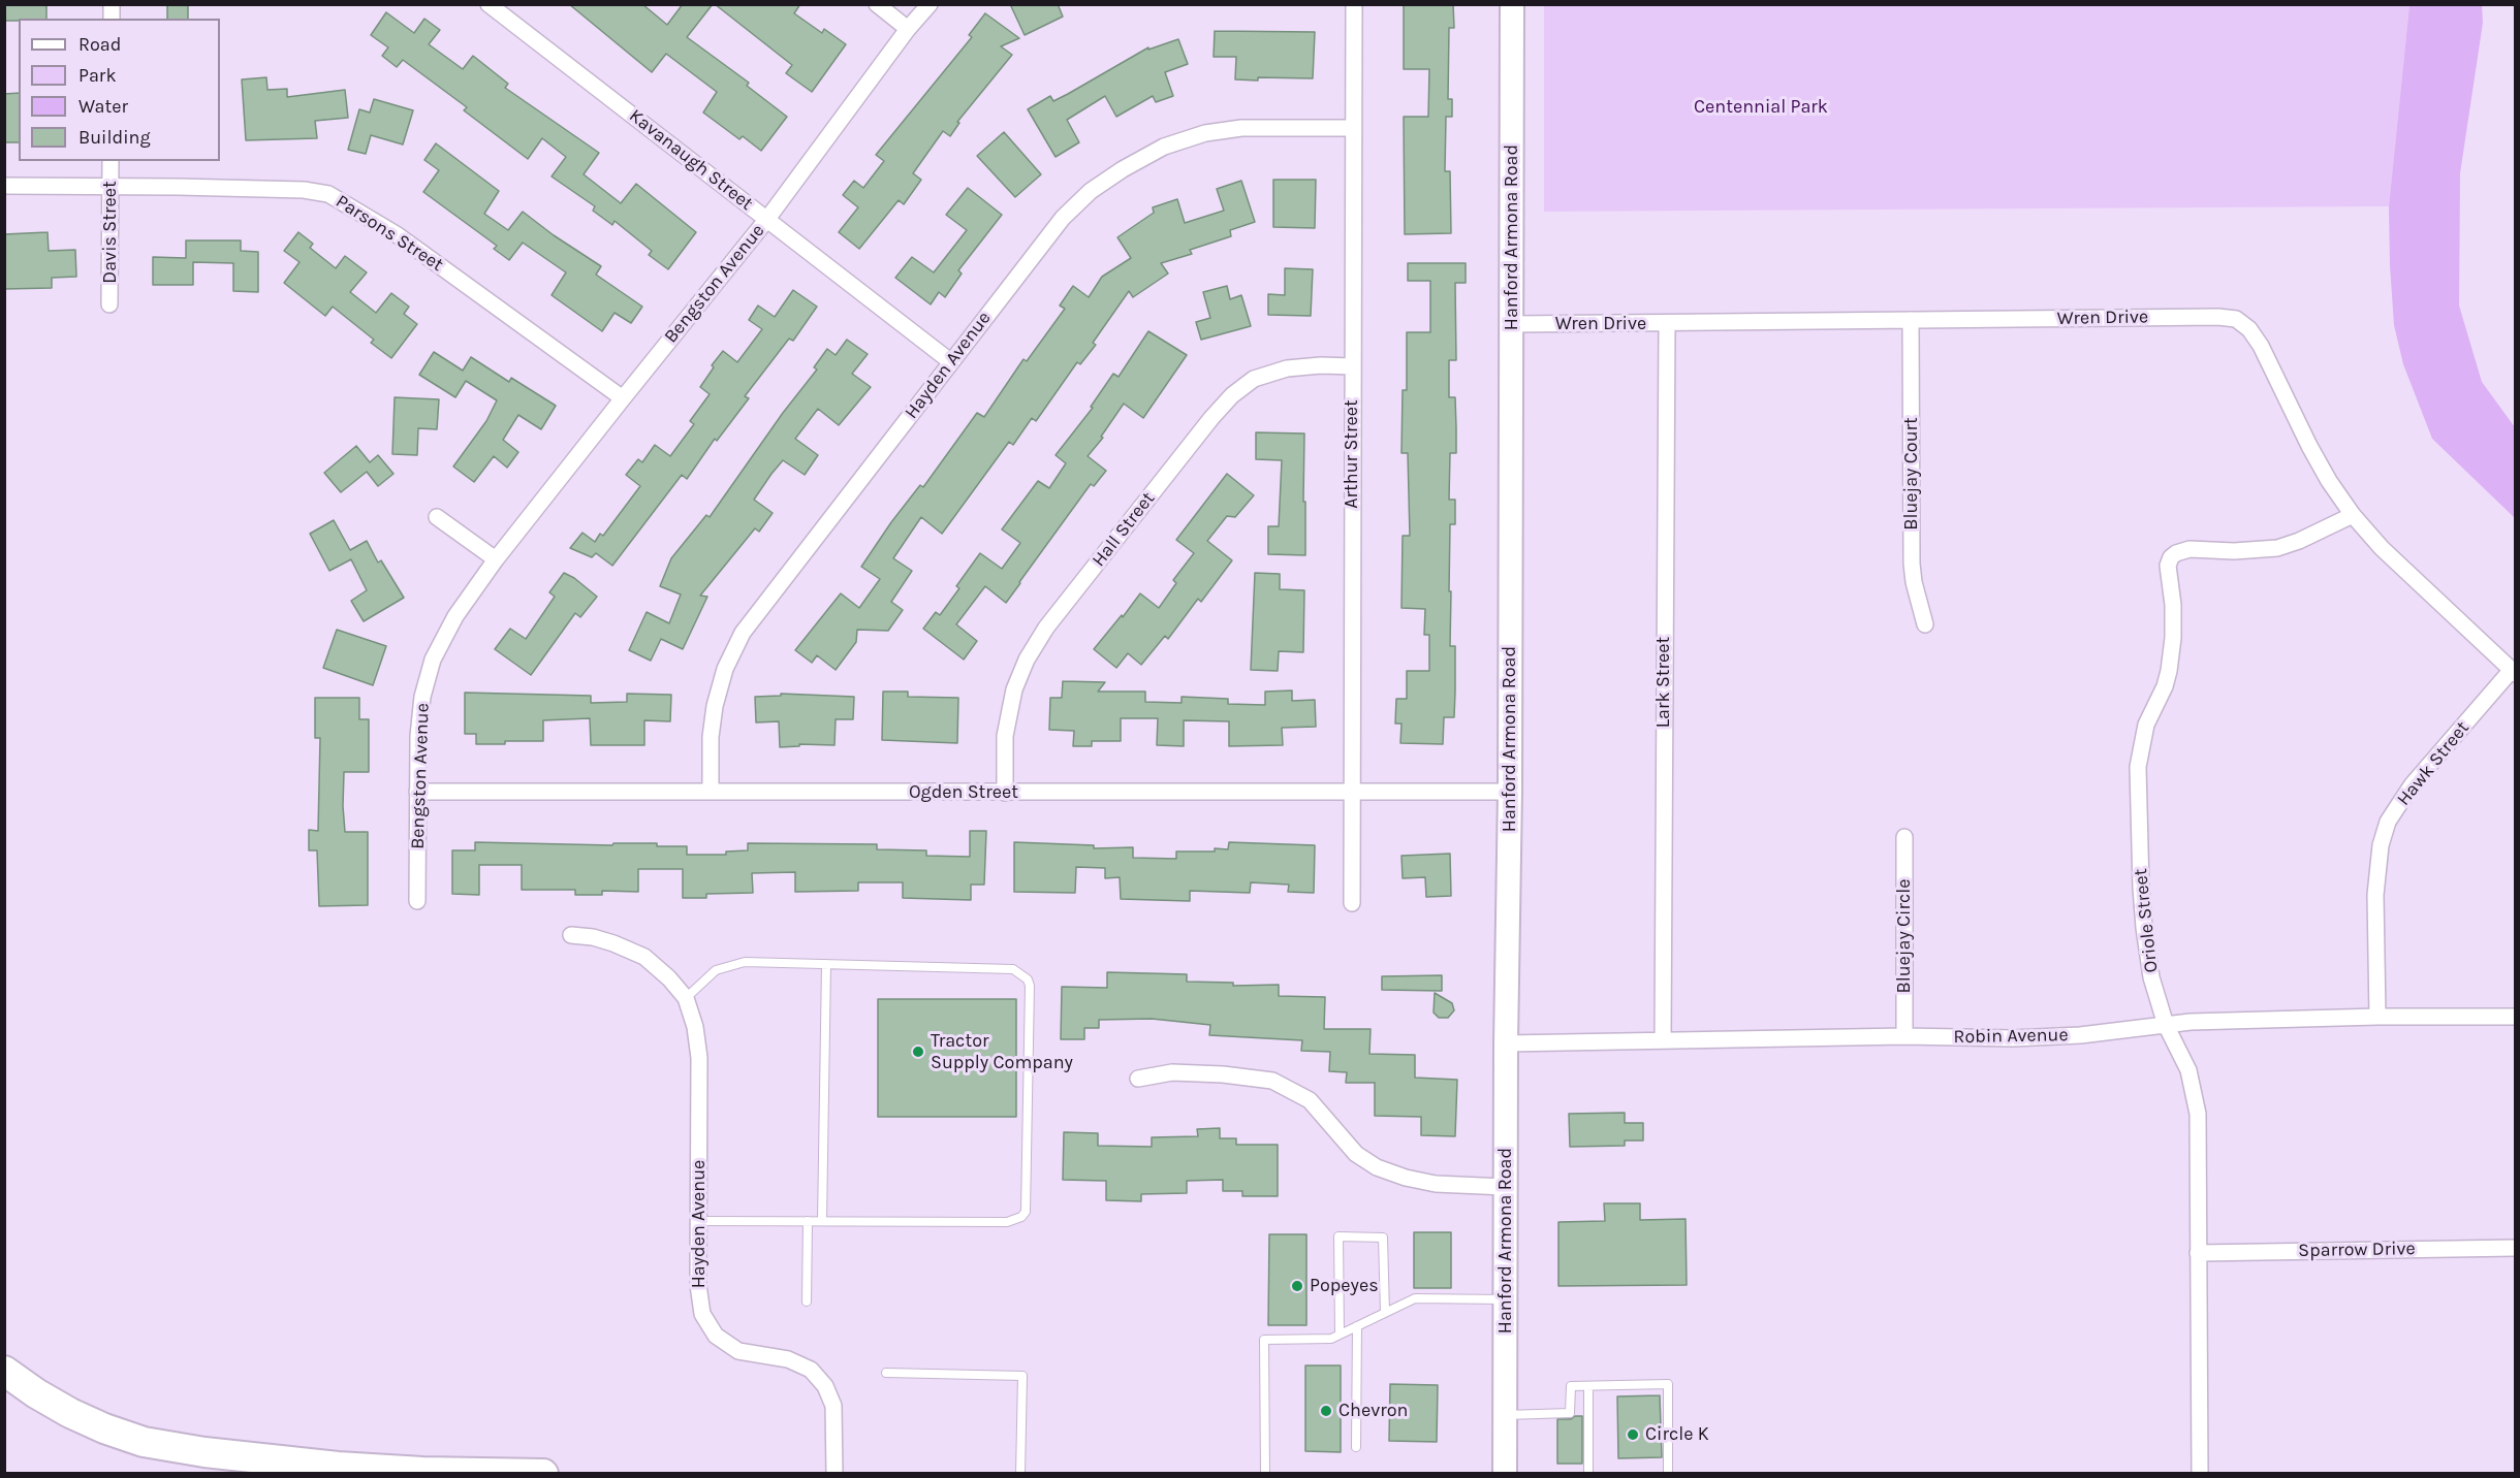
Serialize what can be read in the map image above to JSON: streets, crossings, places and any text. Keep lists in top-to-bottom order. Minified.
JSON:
{"streets":{"main road":["Hanford Armona Road"],"street":["Kavanaugh Street","Davis Street","Parsons Street","Bengston Avenue","Wren Drive","Hayden Avenue","Arthur Street","Bluejay Court","Hall Street","Lark Street","Hawk Street","Ogden Street","Oriole Street","Bluejay Circle","Robin Avenue","Sparrow Drive"]},"crossings":[["Kavanaugh Street","Bengston Avenue"],["Kavanaugh Street","Hayden Avenue"],["Davis Street","Parsons Street"],["Parsons Street","Bengston Avenue"],["Hanford Armona Road","Wren Drive"],["Hanford Armona Road","Ogden Street"],["Hanford Armona Road","Robin Avenue"],["Bengston Avenue","Ogden Street"],["Wren Drive","Bluejay Court"],["Wren Drive","Lark Street"],["Wren Drive","Hawk Street"],["Wren Drive","Oriole Street"],["Hayden Avenue","Arthur Street"],["Hayden Avenue","Ogden Street"],["Arthur Street","Hall Street"],["Arthur Street","Ogden Street"],["Hall Street","Ogden Street"],["Lark Street","Robin Avenue"],["Hawk Street","Robin Avenue"],["Oriole Street","Robin Avenue"],["Oriole Street","Sparrow Drive"],["Bluejay Circle","Robin Avenue"]],"parks":["Centennial Park"],"places":["Tractor Supply Company","Popeyes","Chevron","Circle K"],"legend":["Road","Park","Water","Building"]}
